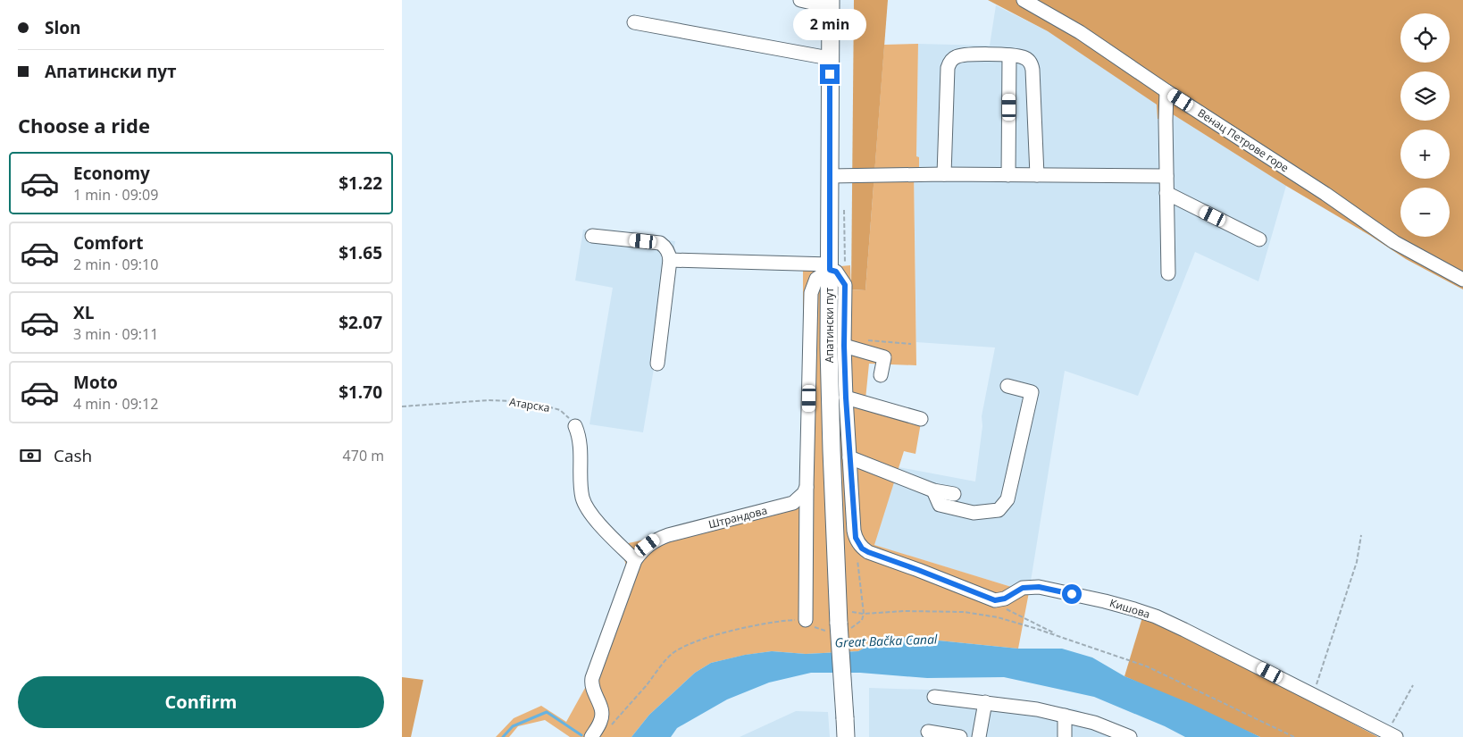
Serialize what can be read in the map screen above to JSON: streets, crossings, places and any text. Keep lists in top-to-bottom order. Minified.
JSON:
{"streets":{"main road":["Апатински пут"],"street":["Венац Петрове горе","Штрандова","Кишова"],"path":["Атарска"]},"water":["Great Bačka Canal"],"page":{"banner":["Slon","Апатински пут"],"bubble":"2 min","map_buttons":["+","−"],"heading":"Choose a ride","list":[{"name":"Economy","note":"1 min · 09:09","value":"$1.22"},{"name":"Comfort","note":"2 min · 09:10","value":"$1.65"},{"name":"XL","note":"3 min · 09:11","value":"$2.07"},{"name":"Moto","note":"4 min · 09:12","value":"$1.70"}],"pay":["Cash","470 m"],"buttons":"Confirm"}}
